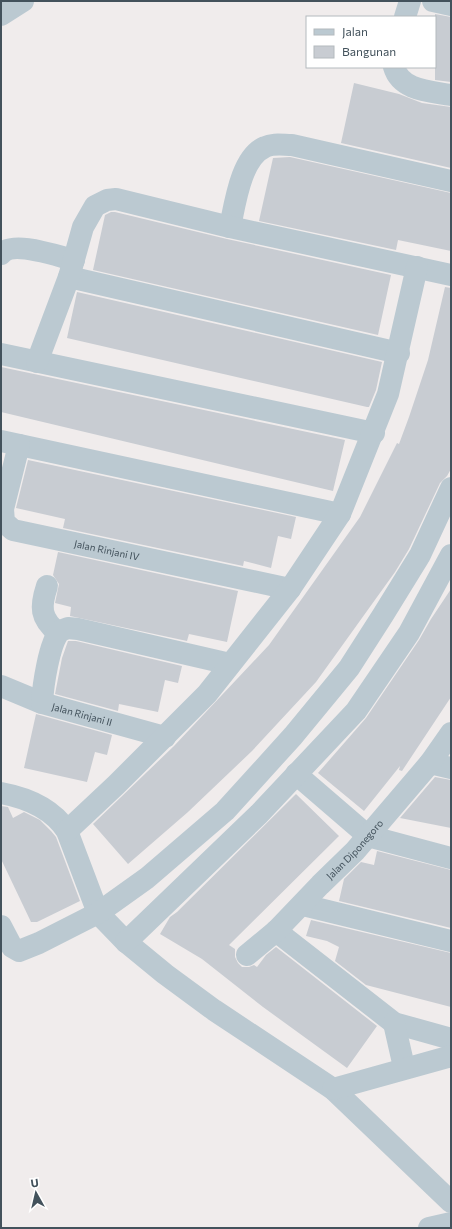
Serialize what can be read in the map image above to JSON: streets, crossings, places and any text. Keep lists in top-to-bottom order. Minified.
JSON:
{"streets":{"street":["Jalan Rinjani IV","Jalan Rinjani II","Jalan Diponegoro"]},"legend":["Jalan","Bangunan"],"north":"top"}
